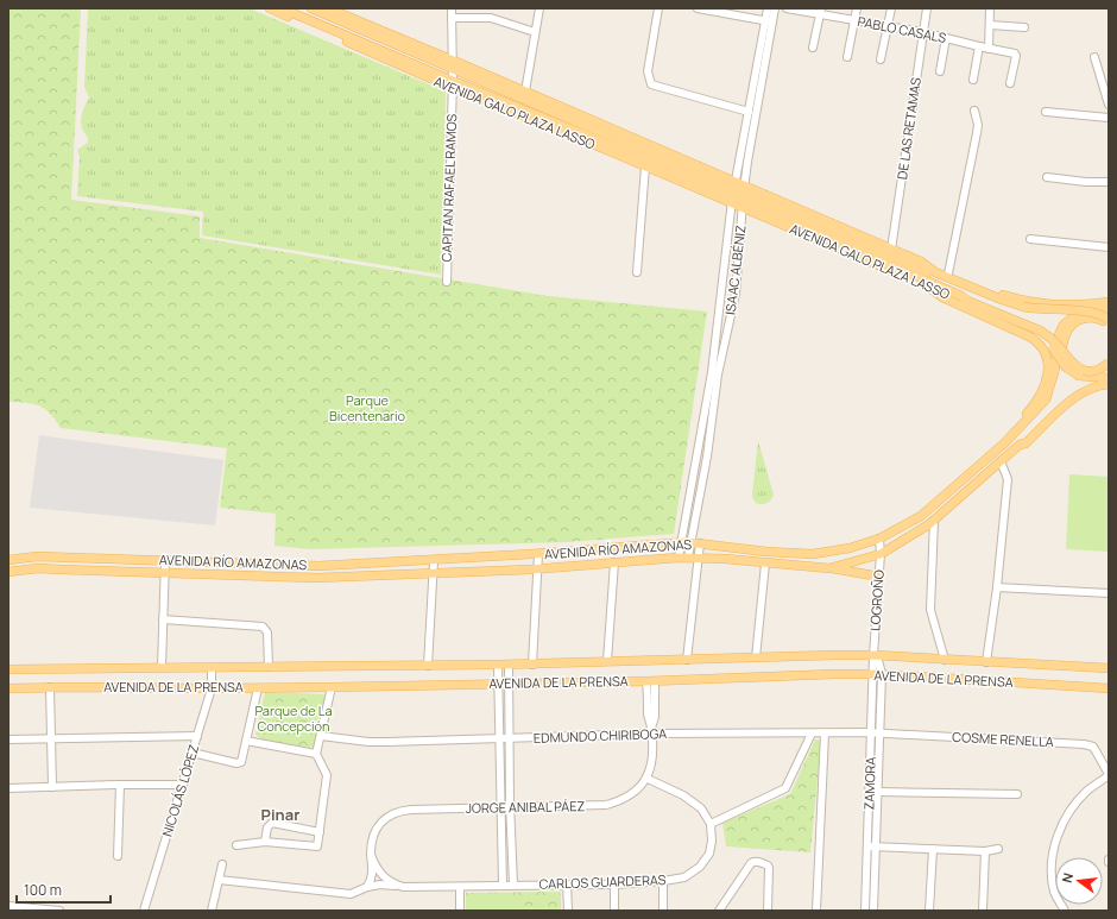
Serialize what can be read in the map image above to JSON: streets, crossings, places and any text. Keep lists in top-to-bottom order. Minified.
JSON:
{"streets":{"main road":["AVENIDA GALO PLAZA LASSO","AVENIDA RÍO AMAZONAS","AVENIDA DE LA PRENSA"],"street":["PABLO CASALS","DE LAS RETAMAS","CAPITAN RAFAEL RAMOS","ISAAC ALBÉNIZ","LOGROÑO","EDMUNDO CHIRIBOGA","COSME RENELLA","ZAMORA","NICOLÁS LÓPEZ","JORGE ANIBAL PÁEZ","CARLOS GUARDERAS"]},"crossings":[["PABLO CASALS","DE LAS RETAMAS"],["AVENIDA GALO PLAZA LASSO","DE LAS RETAMAS"],["AVENIDA GALO PLAZA LASSO","CAPITAN RAFAEL RAMOS"],["AVENIDA GALO PLAZA LASSO","ISAAC ALBÉNIZ"],["ISAAC ALBÉNIZ","AVENIDA RÍO AMAZONAS"],["AVENIDA RÍO AMAZONAS","LOGROÑO"],["LOGROÑO","AVENIDA DE LA PRENSA"],["LOGROÑO","ZAMORA"],["AVENIDA DE LA PRENSA","ZAMORA"],["AVENIDA DE LA PRENSA","NICOLÁS LÓPEZ"],["EDMUNDO CHIRIBOGA","COSME RENELLA"],["EDMUNDO CHIRIBOGA","ZAMORA"],["COSME RENELLA","ZAMORA"]],"districts":["Pinar"],"parks":["Parque Bicentenario","Parque de La Concepción"],"scale_bar":"100 m","north":"left"}
